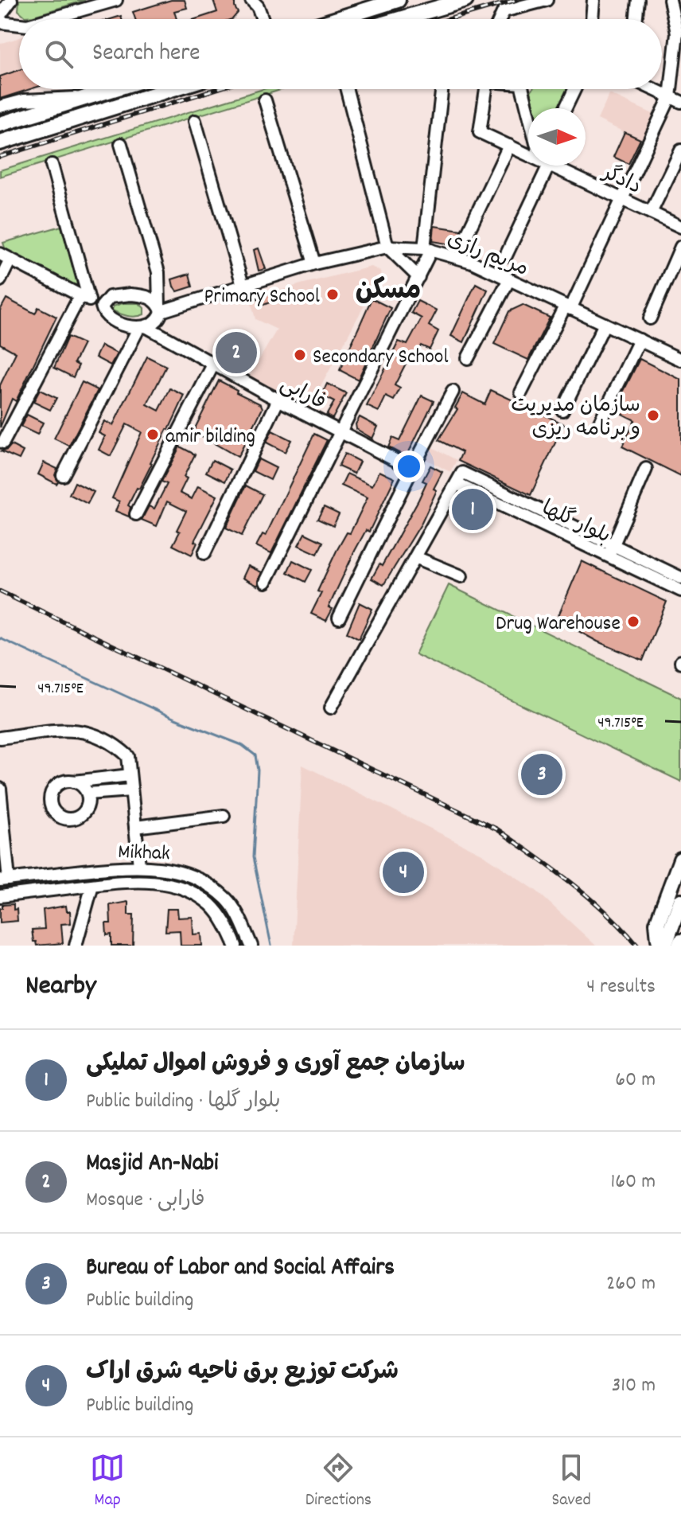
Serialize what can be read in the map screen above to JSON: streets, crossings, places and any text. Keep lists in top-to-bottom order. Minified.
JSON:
{"streets":{"street":["دادگر","مریم رازی","فارابی","بلوار گلها","Mikhak"]},"districts":["مسکن"],"places":["Primary School","Secondary School","سازمان مدیریت و برنامه ریزی","amir bilding","Drug Warehouse"],"north":"right","page":{"search":"Search here","pins":["2","1","3","4"],"heading":["Nearby","4 results"],"list":[{"mark":"1","name":"سازمان جمع آوری و فروش اموال تملیکی","note":"Public building · بلوار گلها","value":"60 m"},{"mark":"2","name":"Masjid An-Nabi","note":"Mosque · فارابی","value":"160 m"},{"mark":"3","name":"Bureau of Labor and Social Affairs","note":"Public building","value":"260 m"},{"mark":"4","name":"شرکت توزیع برق ناحیه شرق اراک","note":"Public building","value":"310 m"}],"nav":["Map","Directions","Saved"]},"coordinates":["49.715°E"]}
